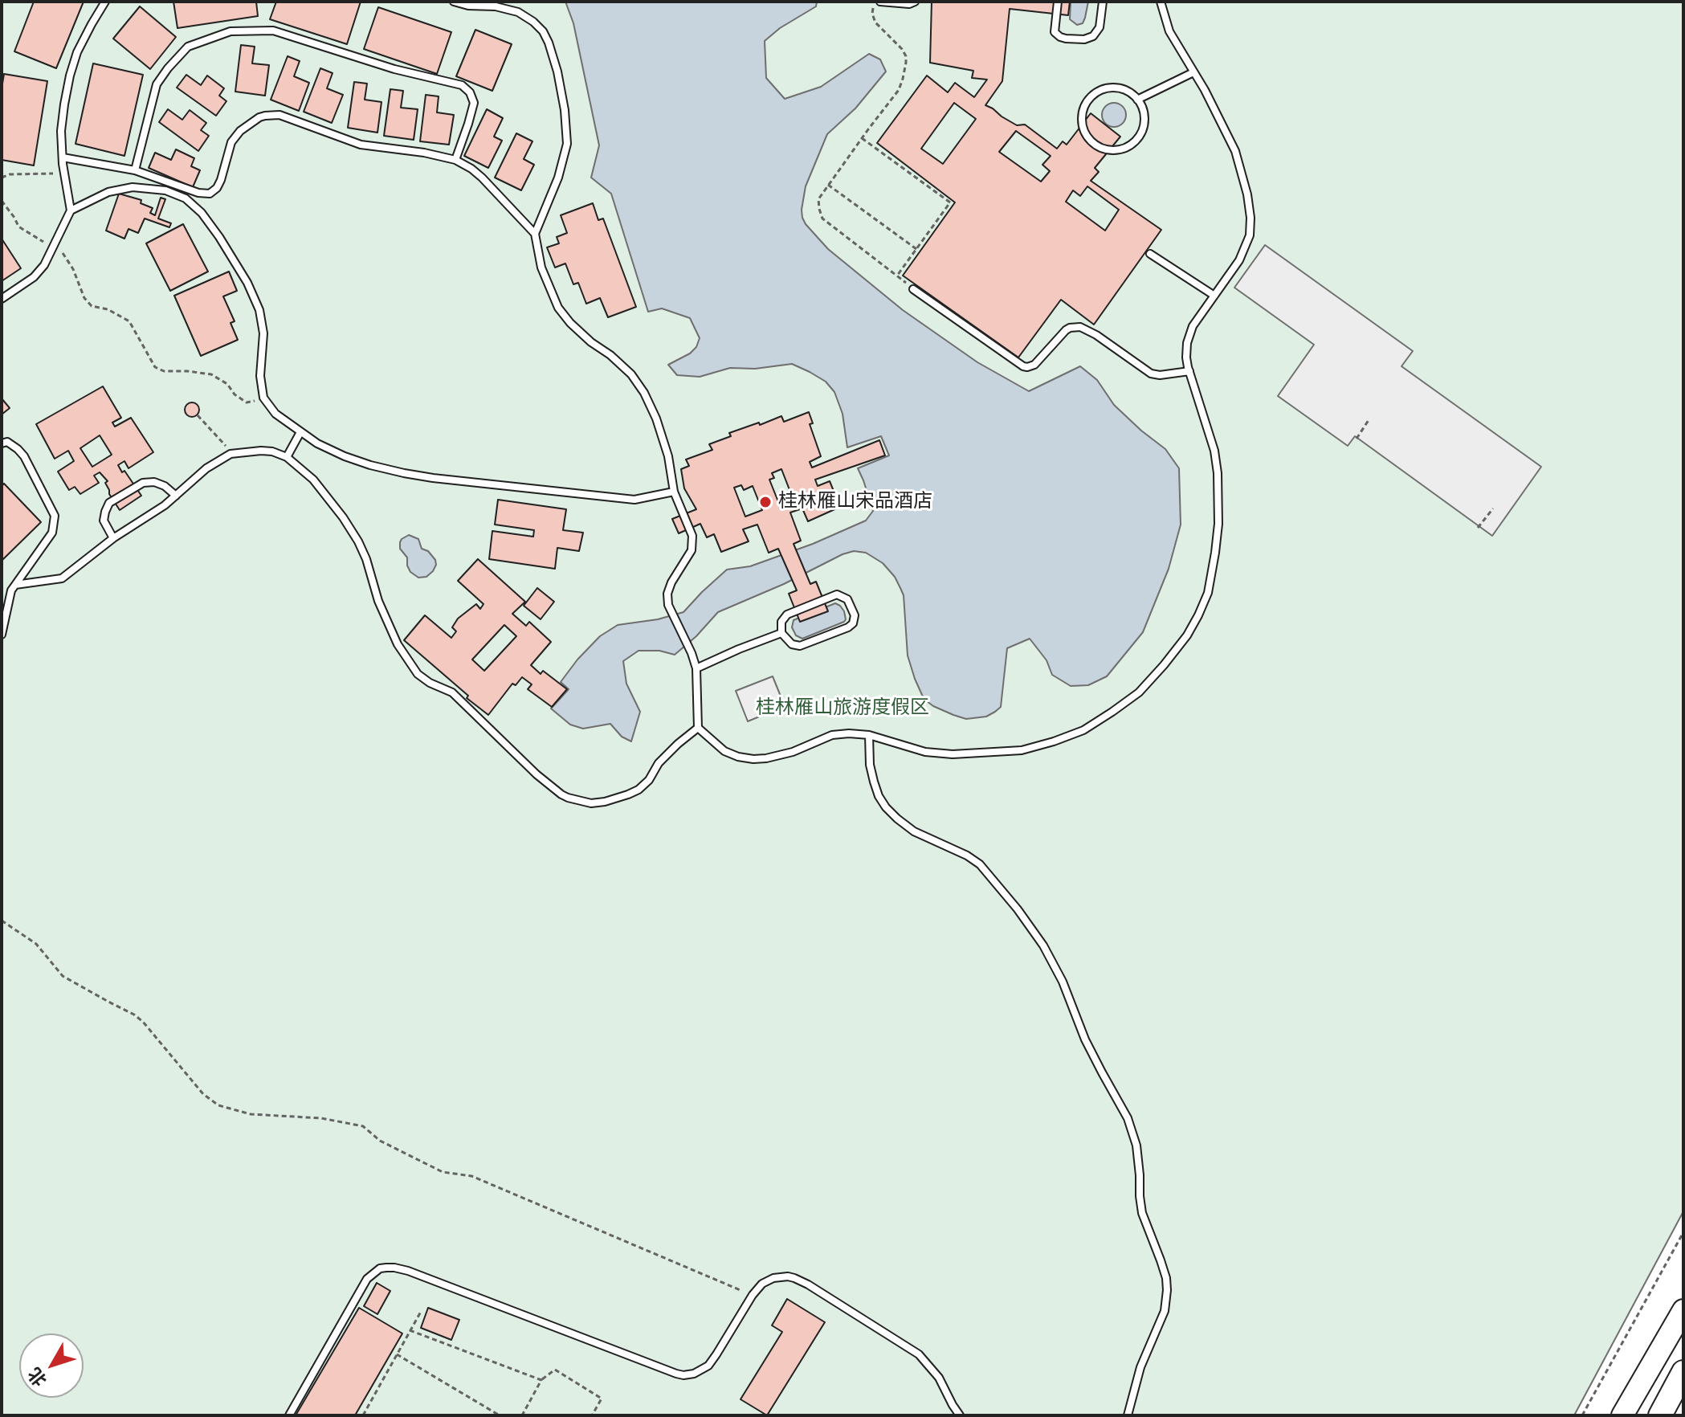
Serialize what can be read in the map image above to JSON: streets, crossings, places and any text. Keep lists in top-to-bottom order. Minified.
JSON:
{"parks":["桂林雁山旅游度假区"],"places":["桂林雁山宋品酒店"],"north":"bottom left"}
